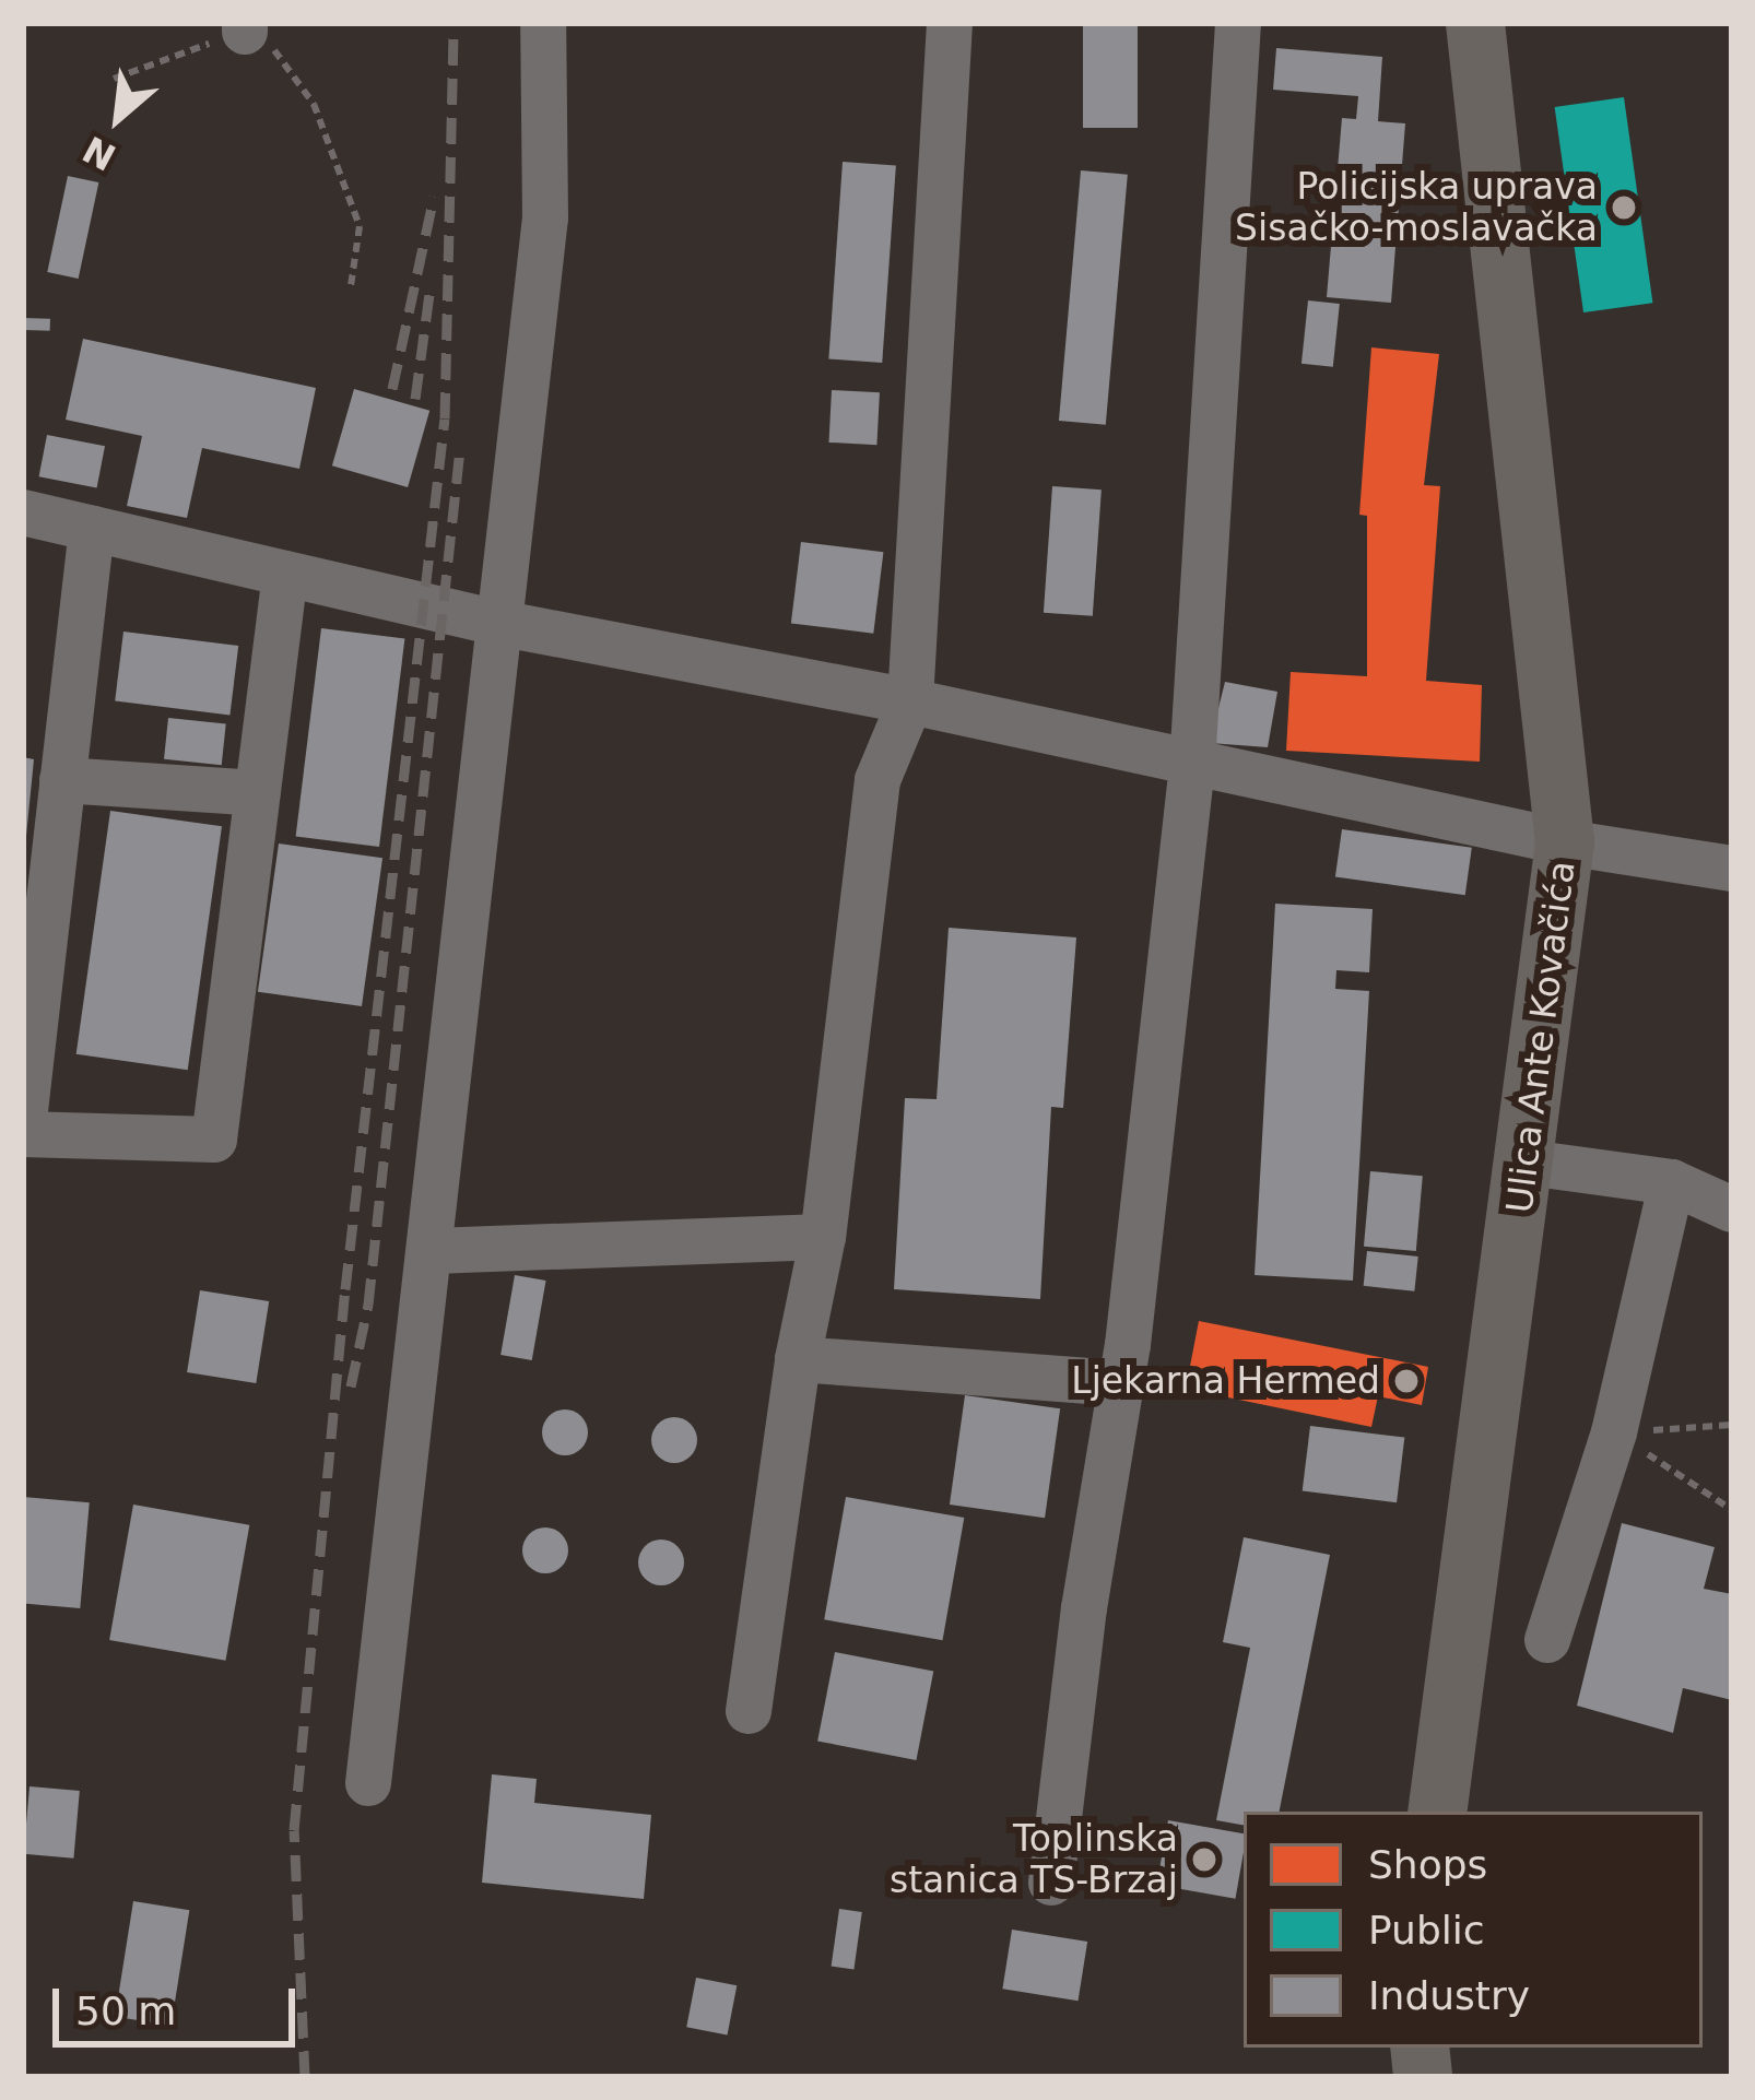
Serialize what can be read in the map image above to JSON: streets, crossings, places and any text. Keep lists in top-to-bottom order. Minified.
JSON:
{"streets":{"main road":["Ulica Ante Kovačića"]},"places":["Policijska uprava Sisačko-moslavačka","Ljekarna Hermed","Toplinska stanica TS-Brzaj"],"legend":["Shops","Public","Industry"],"scale_bar":"50 m","north":"bottom left"}
